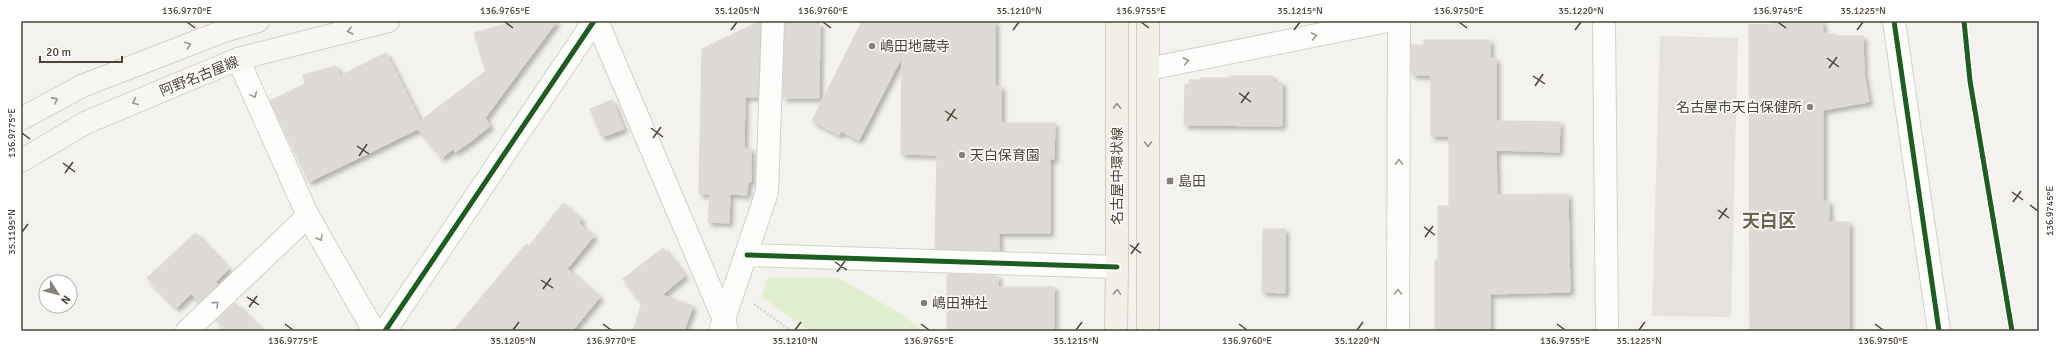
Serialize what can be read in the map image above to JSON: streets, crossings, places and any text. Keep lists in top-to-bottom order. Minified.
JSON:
{"streets":{"main road":["阿野名古屋線","名古屋中環状線"]},"districts":["天白区"],"places":{"other":["嶋田地蔵寺","名古屋市天白保健所","天白保育園","嶋田神社"],"transit":["島田"]},"scale_bar":"20 m","north":"bottom right","coordinates":["136.9770°E","136.9765°E","35.1205°N","136.9760°E","35.1210°N","136.9755°E","35.1215°N","136.9750°E","35.1220°N","136.9745°E","35.1225°N","136.9775°E","35.1195°N"]}
